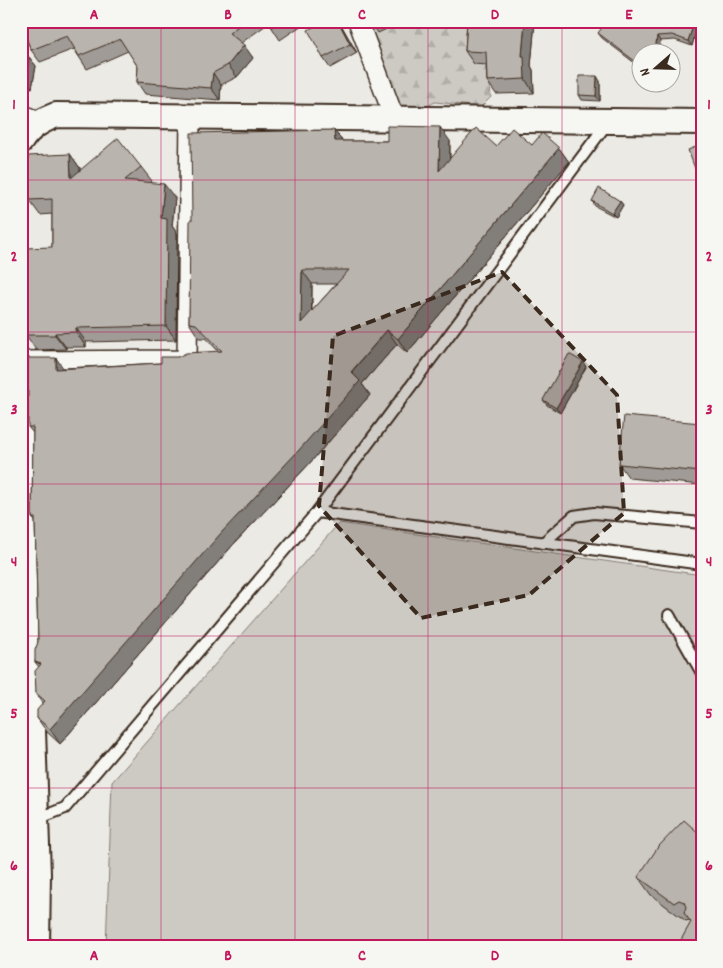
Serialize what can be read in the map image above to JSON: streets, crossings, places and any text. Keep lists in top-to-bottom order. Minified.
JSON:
{"north":"left","grid":{"columns":["A","B","C","D","E"],"rows":["1","2","3","4","5","6"]}}
